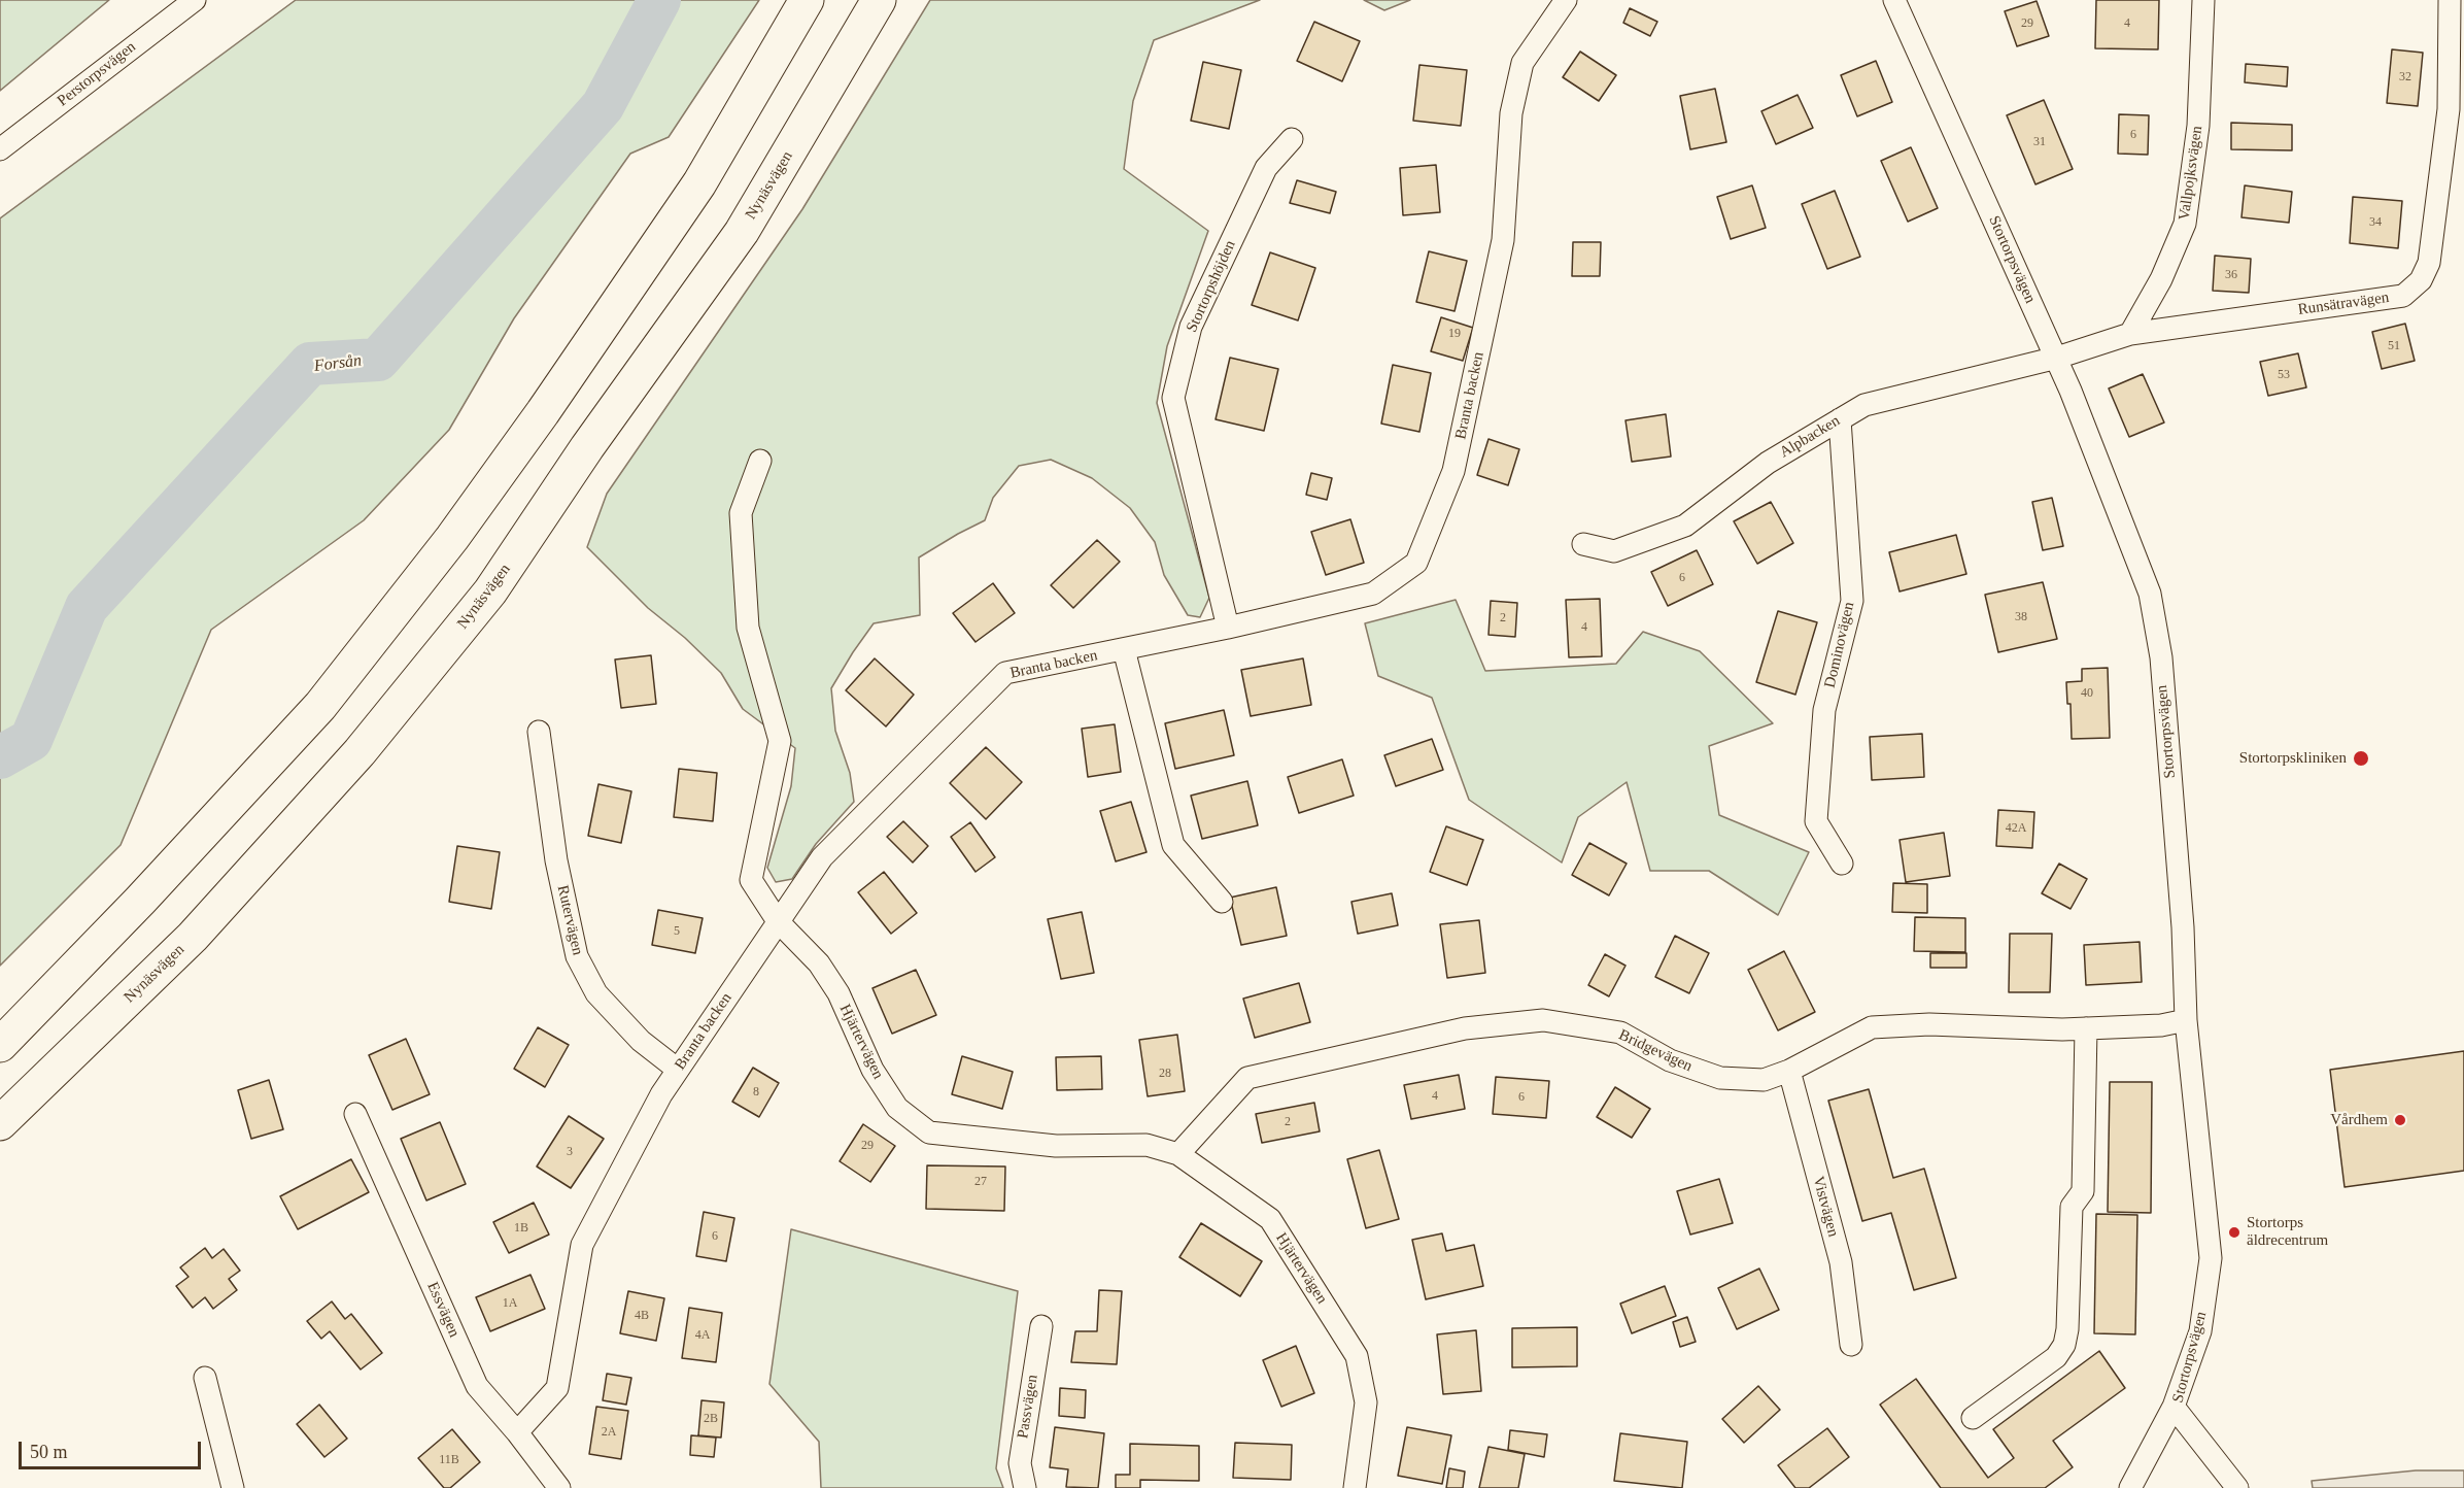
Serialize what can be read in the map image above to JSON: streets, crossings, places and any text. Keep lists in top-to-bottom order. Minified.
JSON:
{"streets":{"highway":["Nynäsvägen"],"street":["Perstorpsvägen","Vallpojksvägen","Stortorpsvägen","Stortorpshöjden","Runsätravägen","Branta backen","Alpbacken","Dominovägen","Rutervägen","Hjärtervägen","Bridgevägen","Vistvägen","Essvägen","Passvägen"]},"crossings":[["Vallpojksvägen","Runsätravägen"],["Stortorpsvägen","Runsätravägen"],["Stortorpsvägen","Alpbacken"],["Stortorpsvägen","Bridgevägen"],["Stortorpshöjden","Branta backen"],["Runsätravägen","Alpbacken"],["Branta backen","Rutervägen"],["Branta backen","Hjärtervägen"],["Branta backen","Essvägen"],["Alpbacken","Dominovägen"],["Hjärtervägen","Bridgevägen"],["Bridgevägen","Vistvägen"]],"water":["Forsån"],"places":["Stortorpskliniken","Vårdhem","Stortorps äldrecentrum"],"house_numbers":["29","4","32","6","31","34","36","19","51","53","6","38","2","4","40","42A","5","28","8","4","6","2","29","3","27","1B","6","1A","4B","4A","2B","2A","11B"],"scale_bar":"50 m"}
